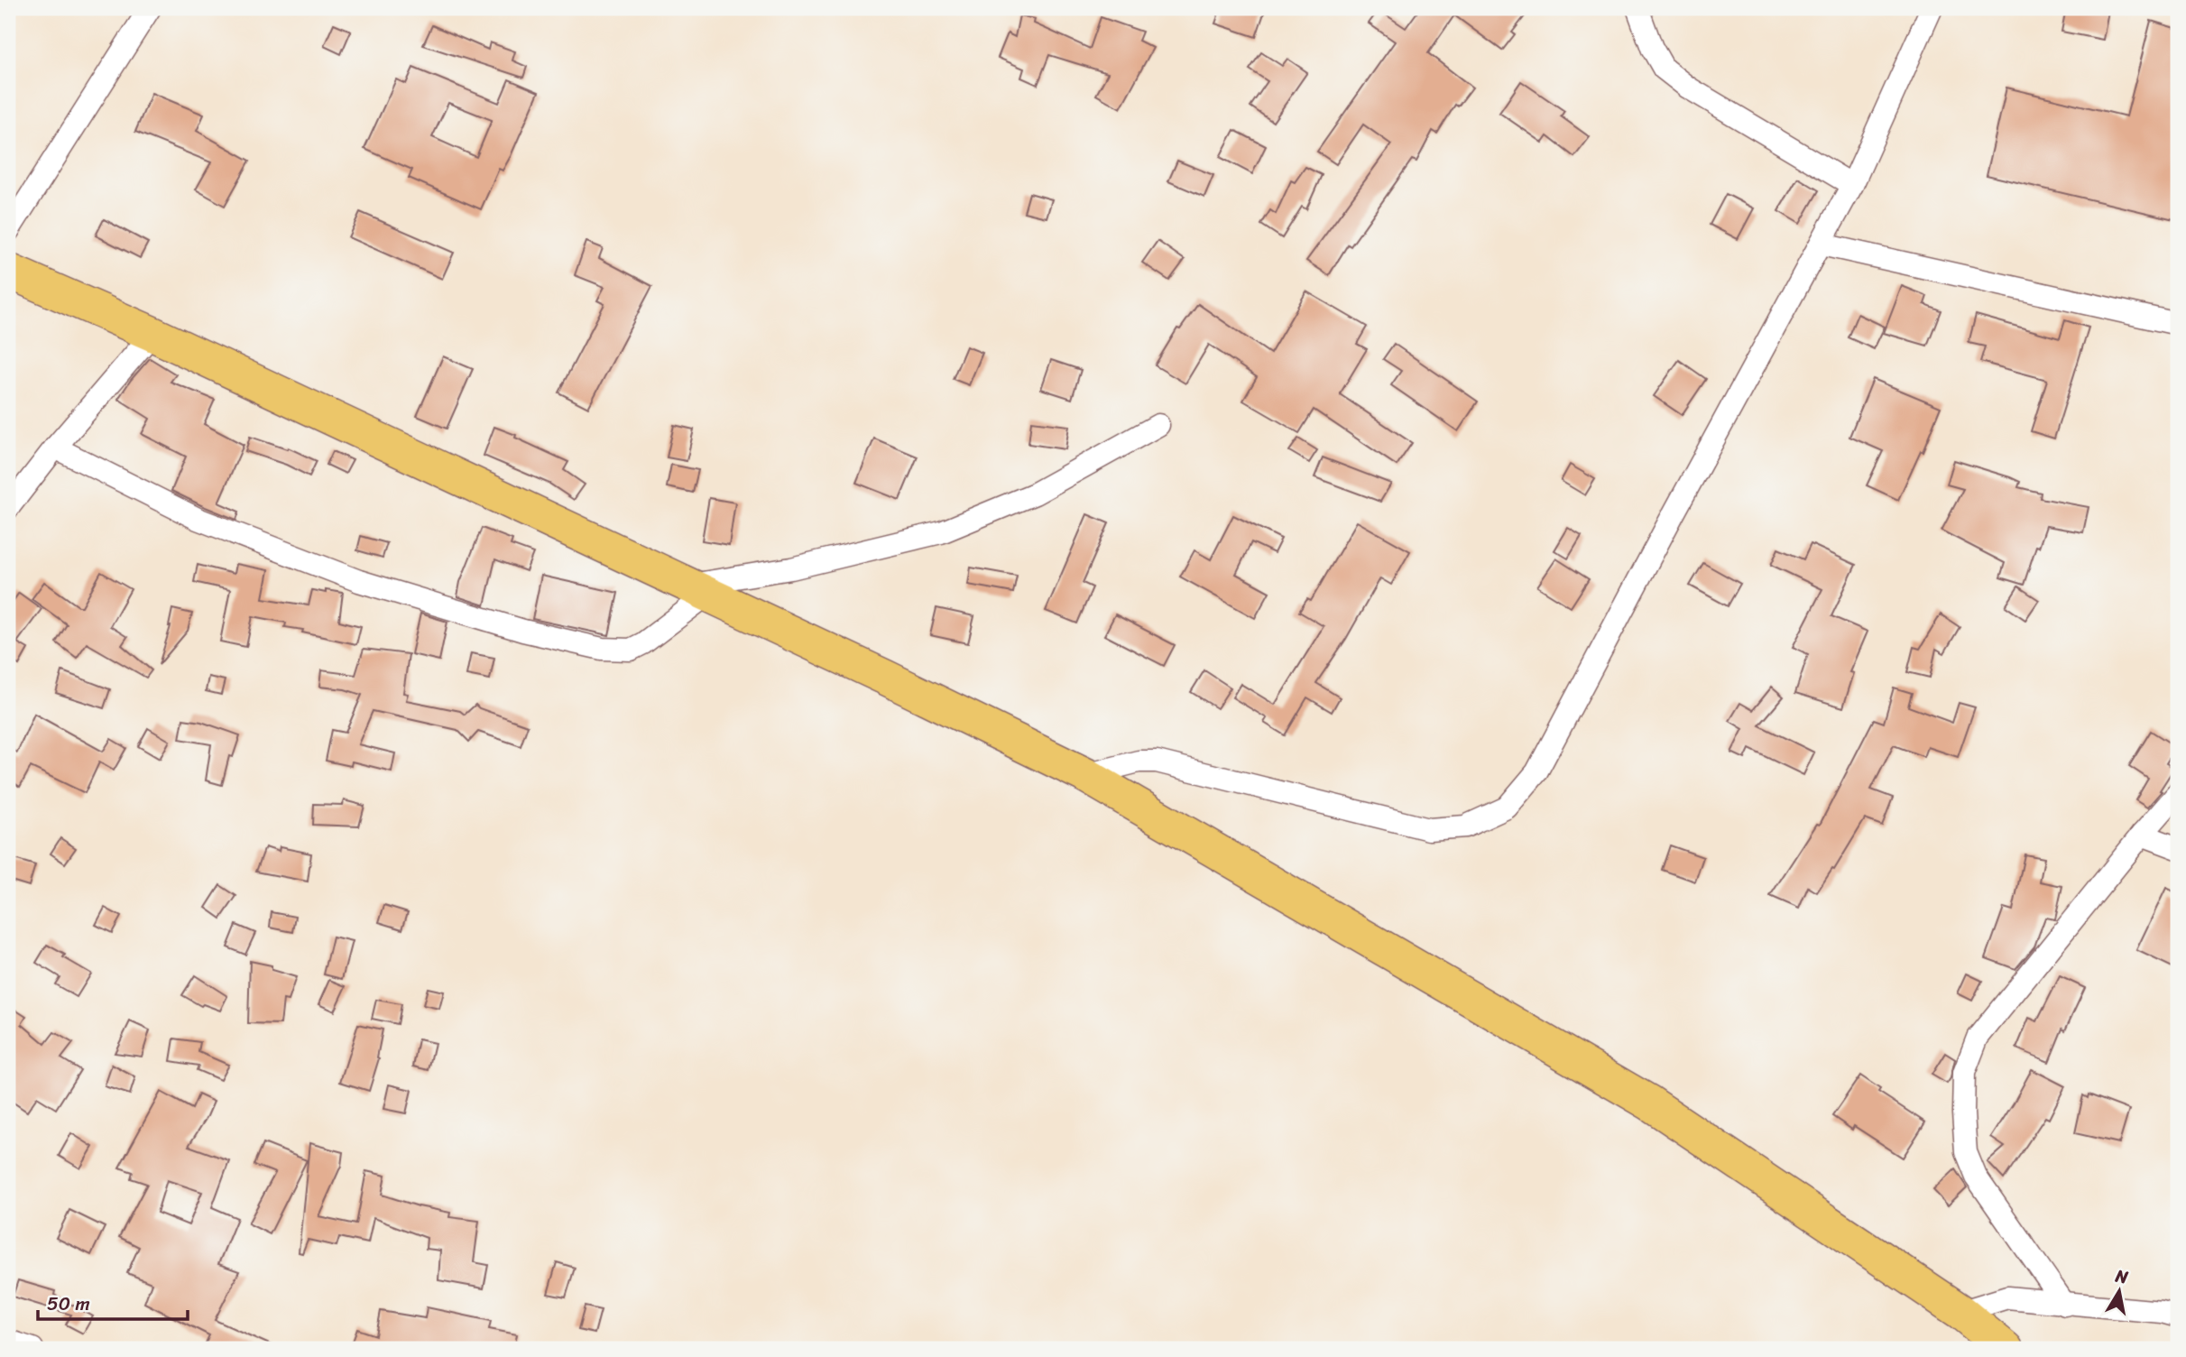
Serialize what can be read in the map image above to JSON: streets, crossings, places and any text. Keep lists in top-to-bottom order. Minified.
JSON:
{"scale_bar":"50 m","north":"top"}
